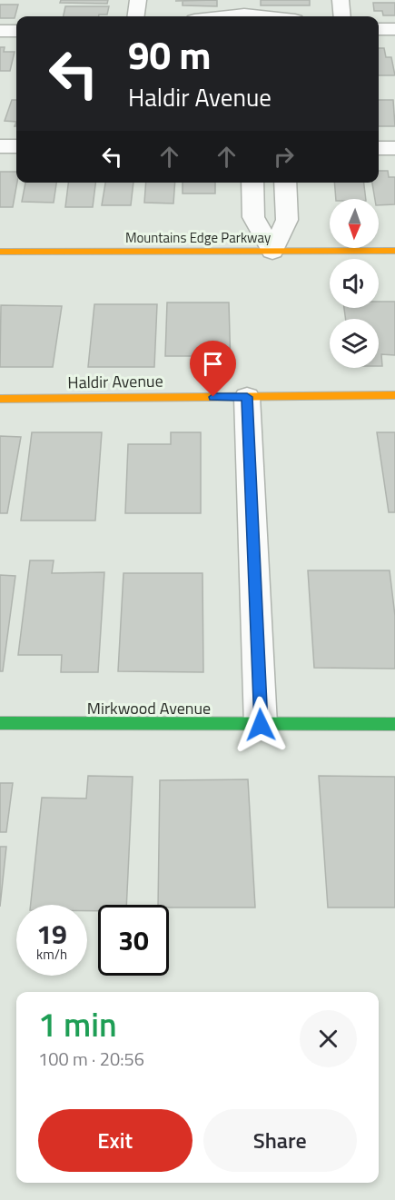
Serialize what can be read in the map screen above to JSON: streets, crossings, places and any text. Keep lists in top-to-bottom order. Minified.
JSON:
{"streets":{"street":["Mountains Edge Parkway","Haldir Avenue","Mirkwood Avenue"]},"north":"bottom","page":{"turn":["90 m","Haldir Avenue"],"speed":"19 km/h","limit":"30","heading":["1 min","100 m · 20:56"],"buttons":["Exit","Share"]}}
